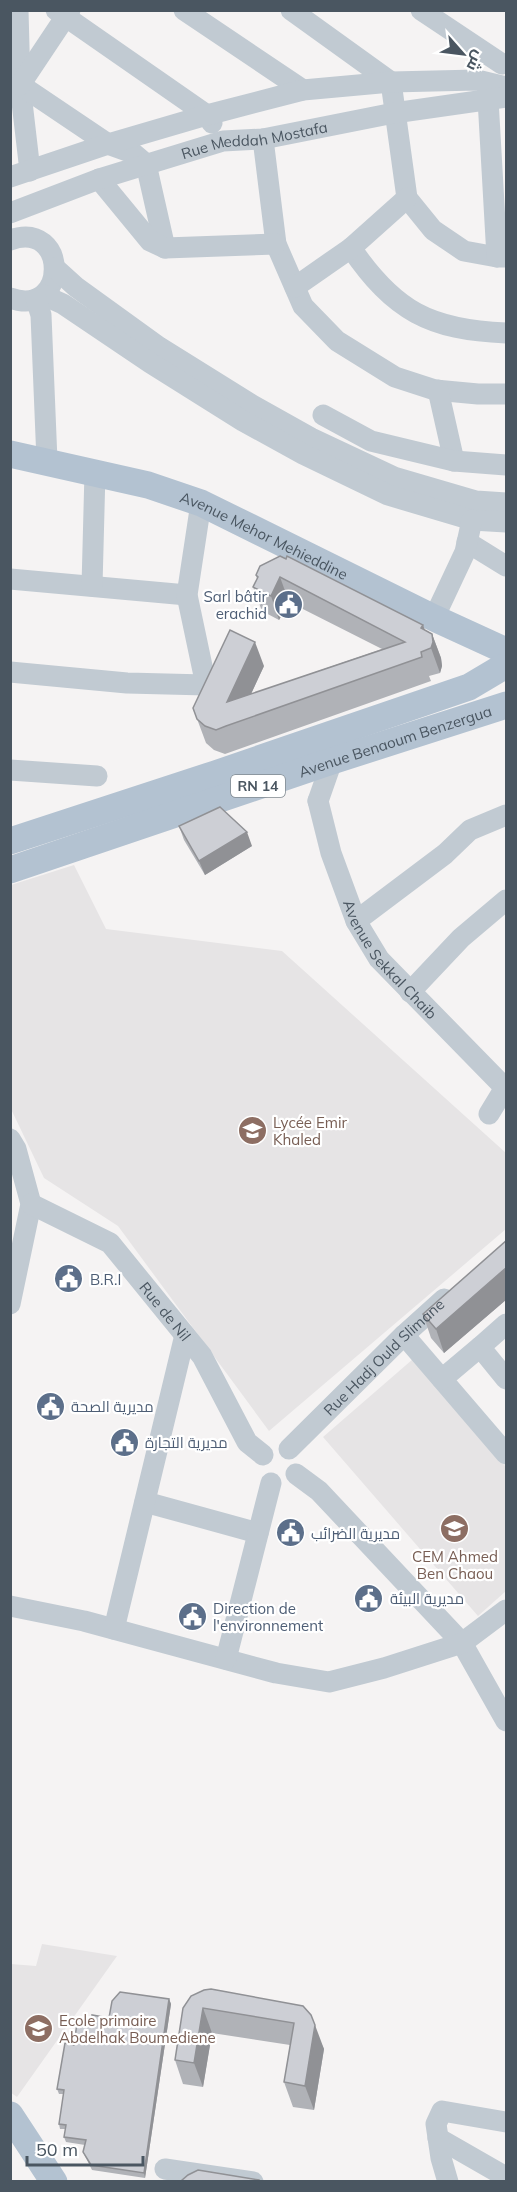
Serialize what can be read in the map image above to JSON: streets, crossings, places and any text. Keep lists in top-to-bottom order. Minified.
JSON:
{"streets":{"main road":["Avenue Mehor Mehieddine","Avenue Benaoum Benzergua","RN 14"],"street":["Rue Meddah Mostafa","Avenue Sekkal Chaib","Rue de Nil","Rue Hadj Ould Slimane"]},"crossings":[["Avenue Mehor Mehieddine","Avenue Benaoum Benzergua"],["Rue de Nil","Rue Hadj Ould Slimane"]],"places":{"public building":["Sarl bâtir erachid","B.R.I","مديرية الصحة","مديرية التجارة","مديرية الضرائب","مديرية البيئة","Direction de l'environnement"],"school or university":["Lycée Emir Khaled","CEM Ahmed Ben Chaou","Ecole primaire Abdelhak Boumediene"]},"scale_bar":"50 m","north":"bottom right"}
